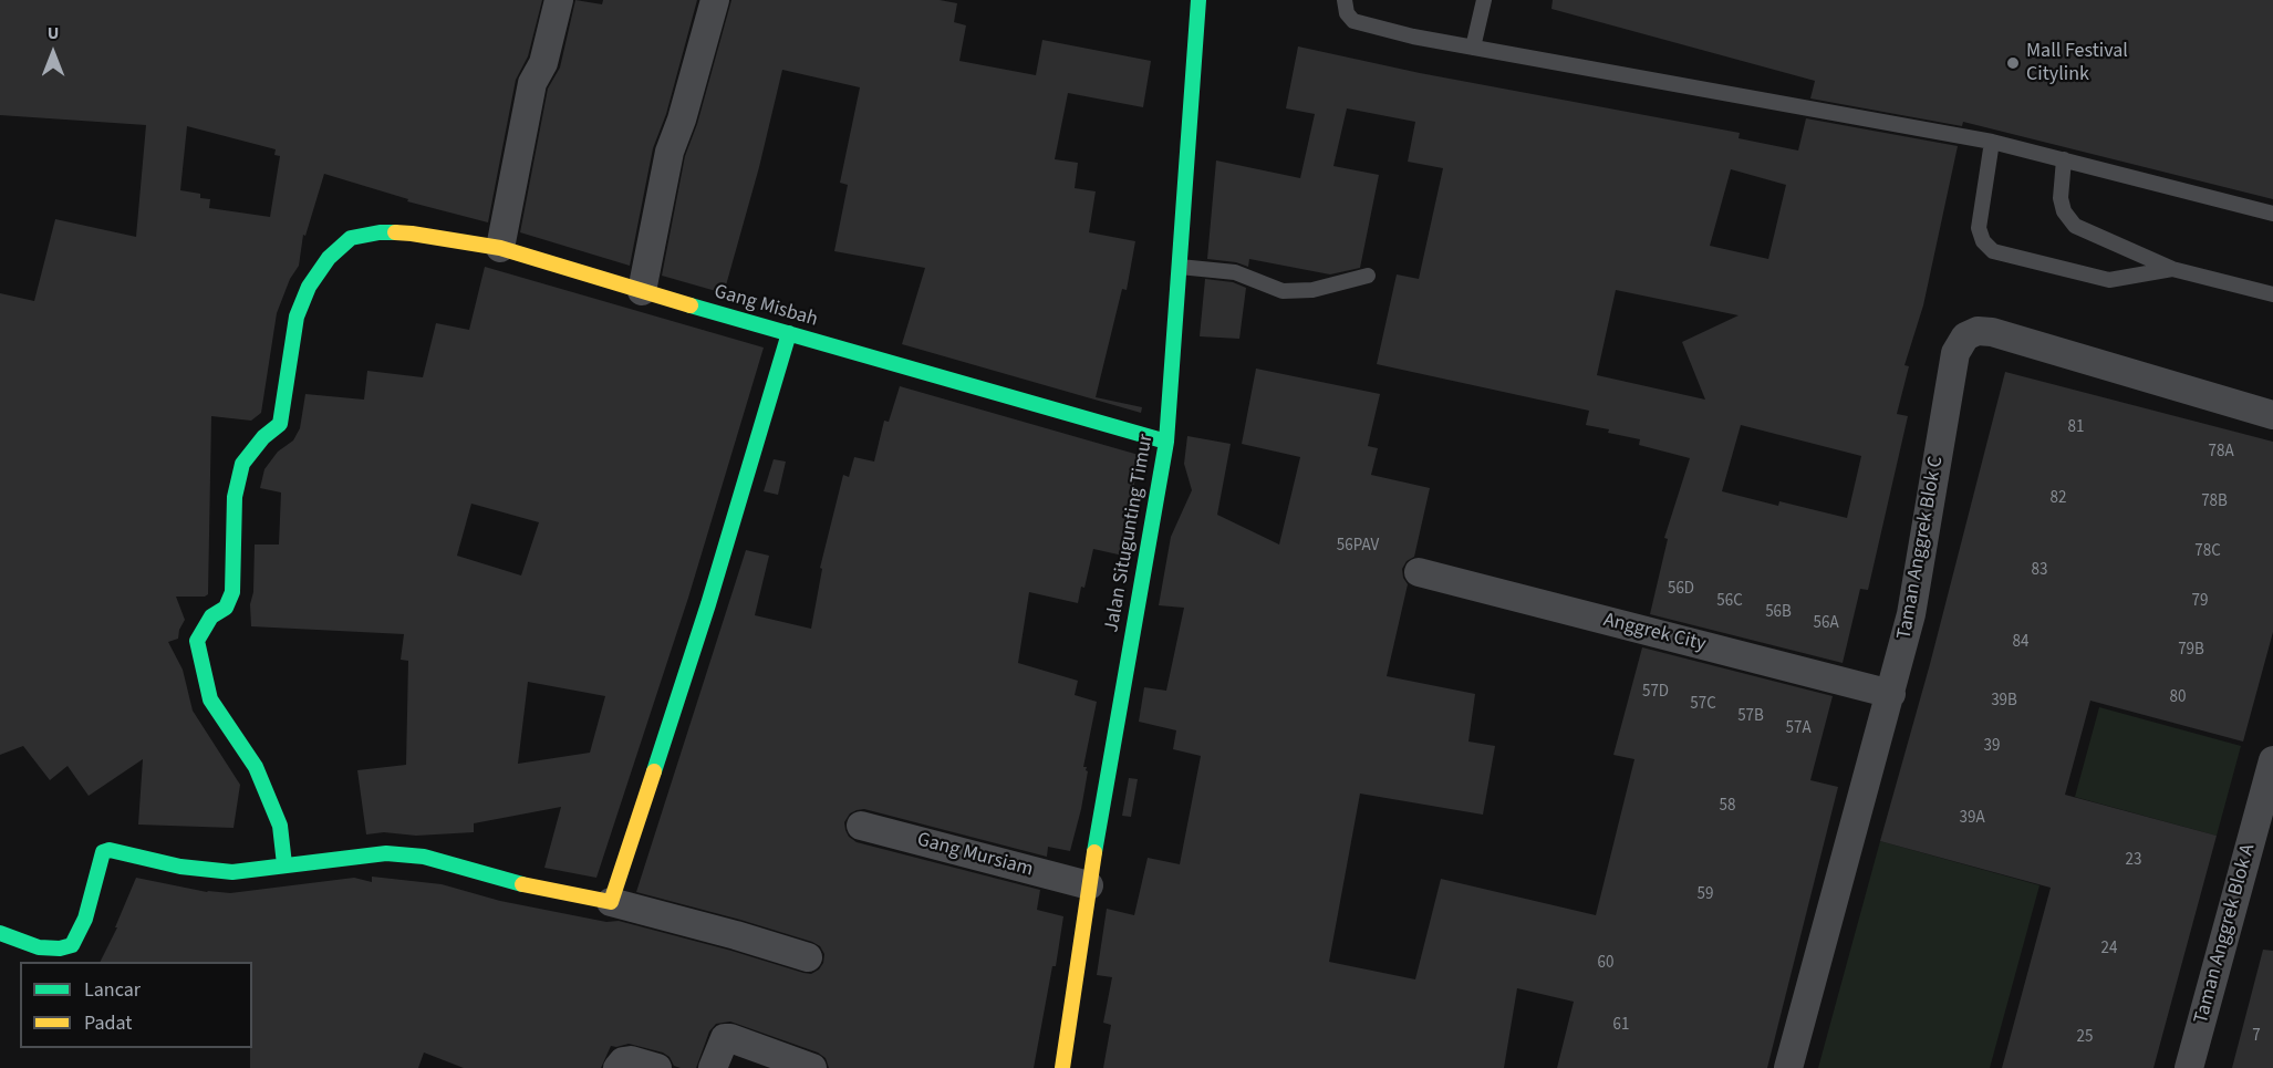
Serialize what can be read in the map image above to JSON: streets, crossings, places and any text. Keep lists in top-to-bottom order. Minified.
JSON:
{"streets":{"street":["Gang Misbah","Jalan Situgunting Timur","Taman Anggrek Blok C","Anggrek City","Gang Mursiam","Taman Anggrek Blok A"]},"crossings":[["Gang Misbah","Jalan Situgunting Timur"],["Jalan Situgunting Timur","Gang Mursiam"],["Taman Anggrek Blok C","Anggrek City"]],"places":["Mall Festival Citylink"],"house_numbers":["81","78A","82","78B","56PAV","78C","83","56D","56C","79","56B","56A","84","79B","57D","80","39B","57C","57B","57A","39","58","39A","23","59","24","60","61","7","25"],"legend":["Lancar","Padat"],"north":"top"}
